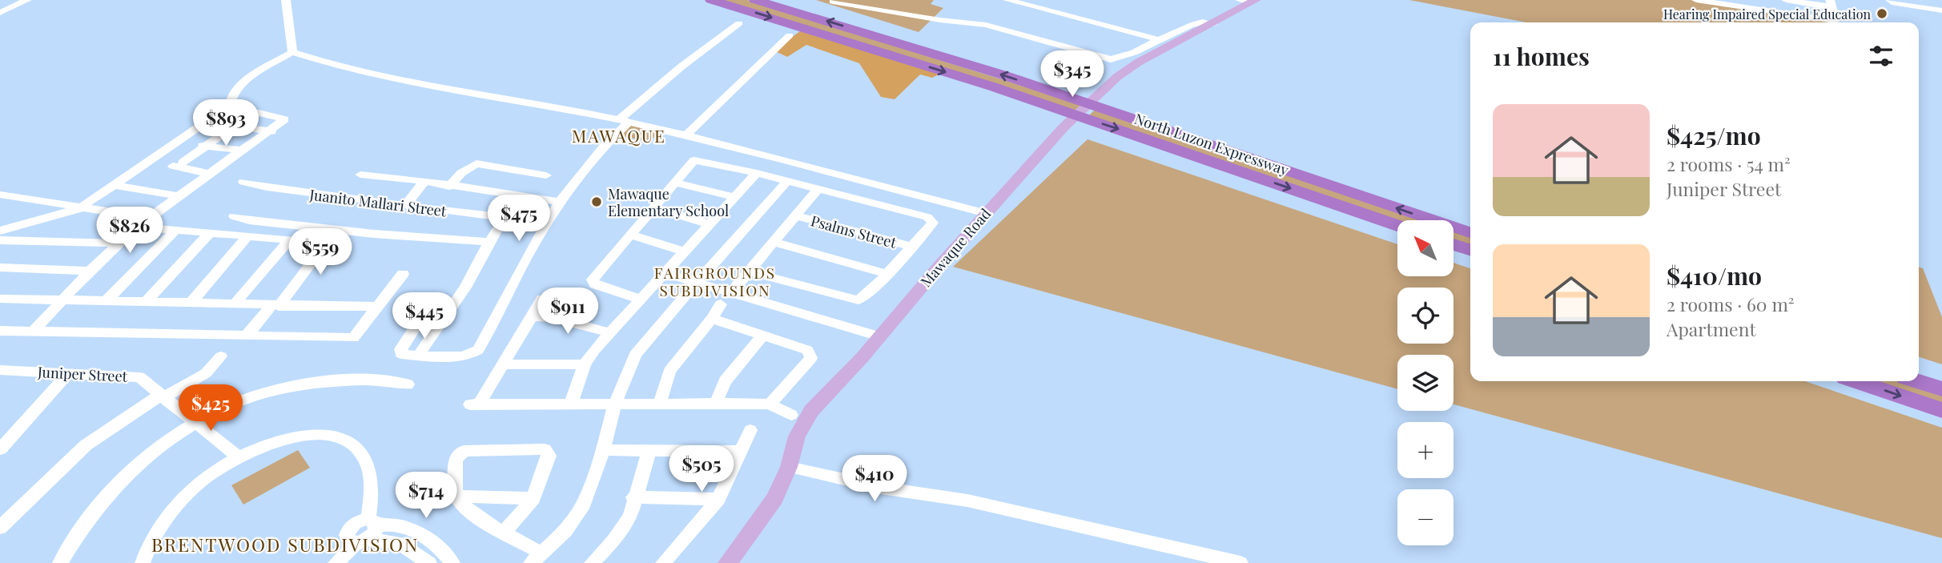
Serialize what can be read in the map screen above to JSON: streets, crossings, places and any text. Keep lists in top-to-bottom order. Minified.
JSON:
{"streets":{"highway":["North Luzon Expressway"],"main road":["Mawaque Road"],"street":["Juanito Mallari Street","Psalms Street","Juniper Street"]},"districts":["MAWAQUE","FAIRGROUNDS SUBDIVISION","BRENTWOOD SUBDIVISION"],"places":["Hearing Impaired Special Education","Mawaque Elementary School"],"north":"top left","page":{"heading":"11 homes","price":["$345","$893","$475","$826","$559","$911","$445","$425","$505","$410","$714"],"list":[{"name":"$425/mo","note":"2 rooms · 54 m² · Juniper Street"},{"name":"$410/mo","note":"2 rooms · 60 m² · Apartment"}],"map_buttons":["+","−"]}}
